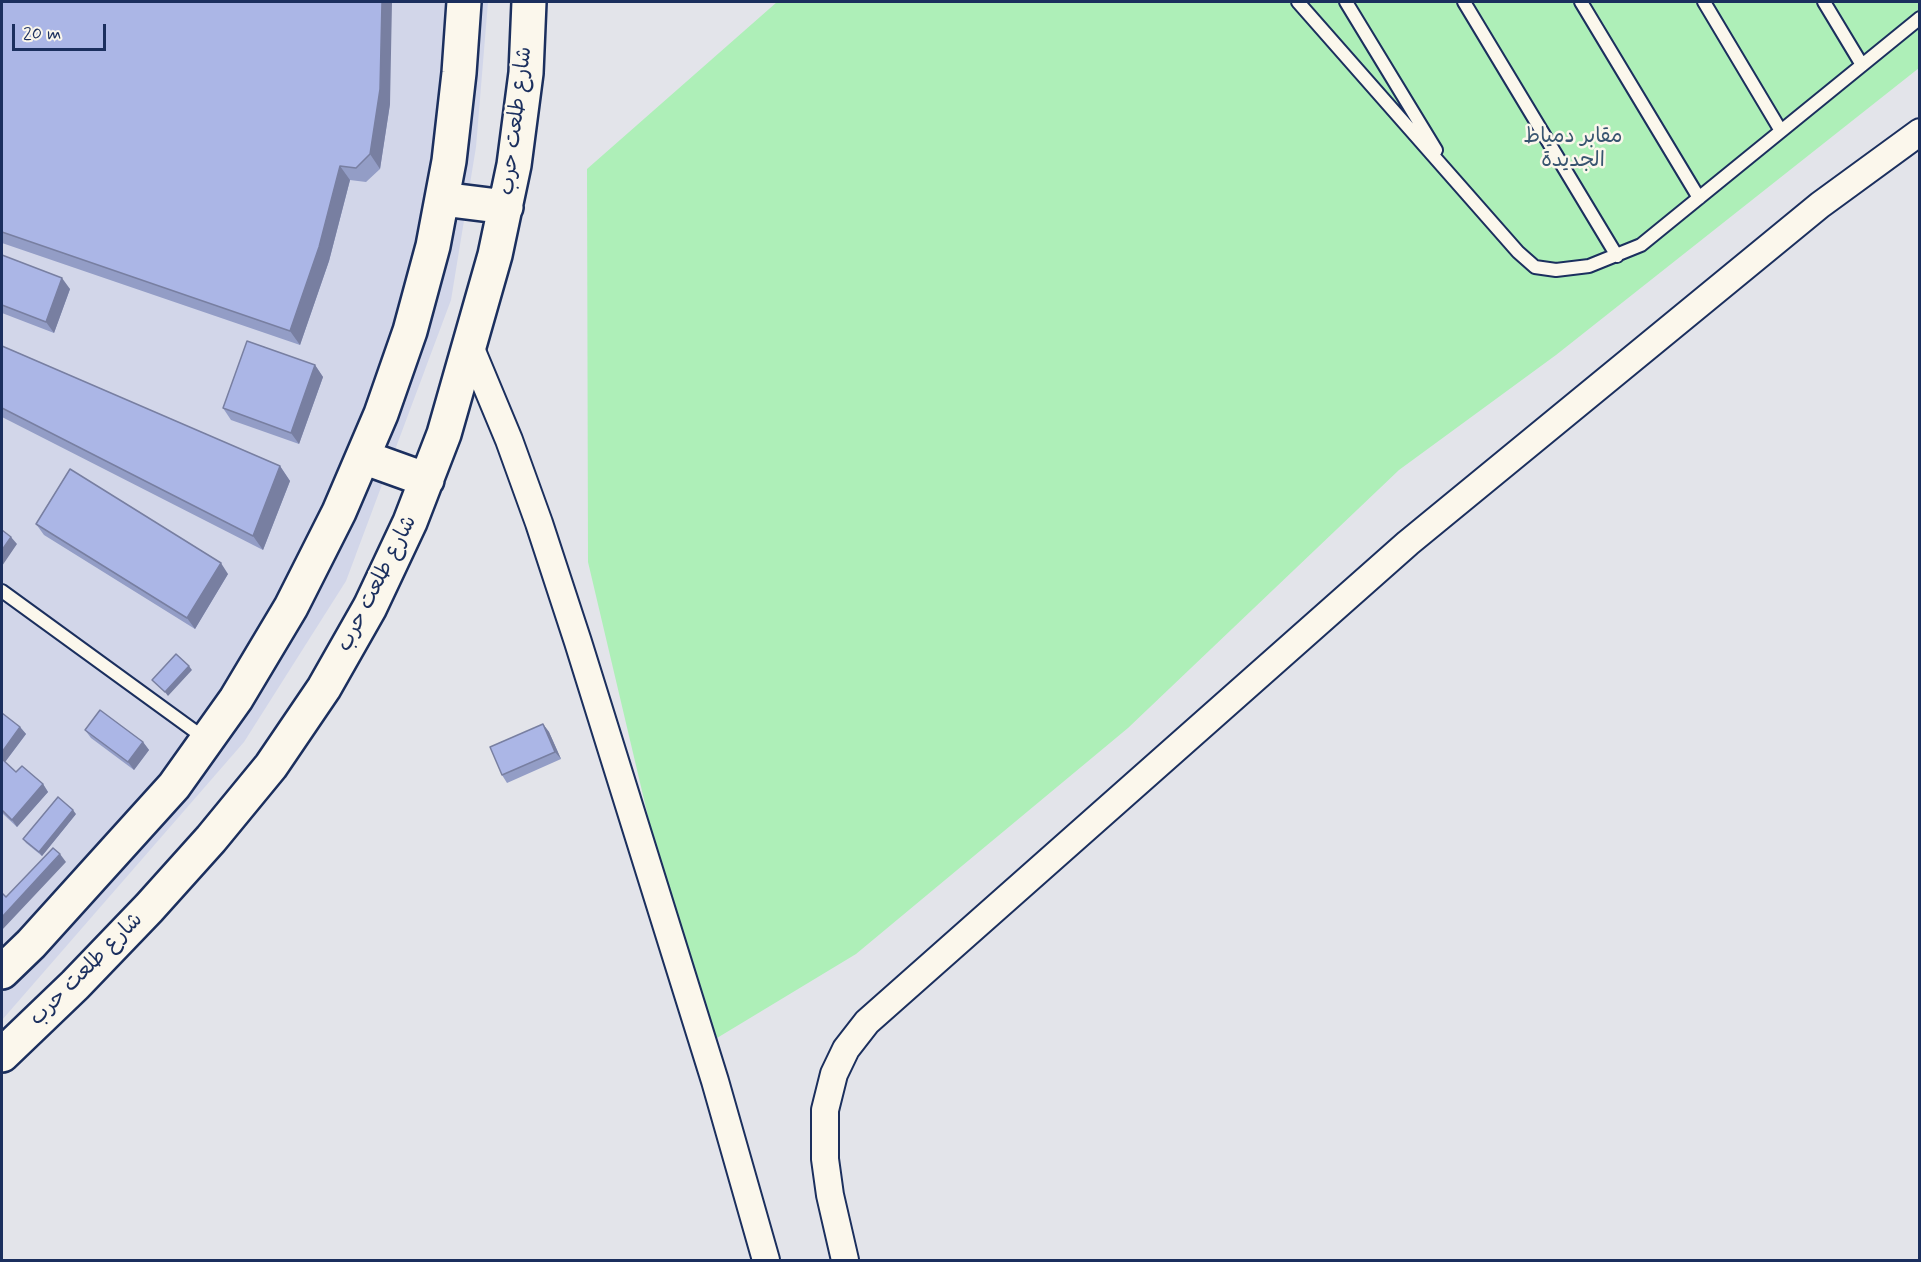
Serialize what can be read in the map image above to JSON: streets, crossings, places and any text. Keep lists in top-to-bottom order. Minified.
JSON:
{"streets":{"main road":["شارع طلعت حرب"]},"parks":["مقابر دمياط الجديدة"],"scale_bar":"20 m"}
